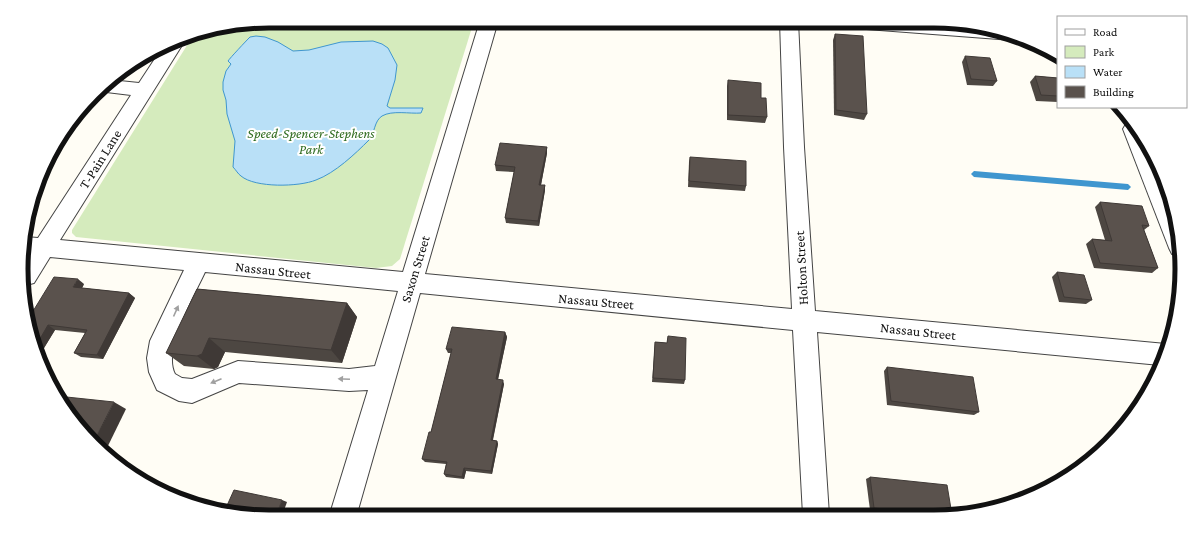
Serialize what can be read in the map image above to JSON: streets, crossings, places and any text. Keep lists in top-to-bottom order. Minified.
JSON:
{"streets":{"street":["T-Pain Lane","Holton Street","Saxon Street","Nassau Street"]},"crossings":[["T-Pain Lane","Nassau Street"],["Holton Street","Nassau Street"],["Saxon Street","Nassau Street"]],"parks":["Speed-Spencer-Stephens Park"],"legend":["Road","Park","Water","Building"]}
